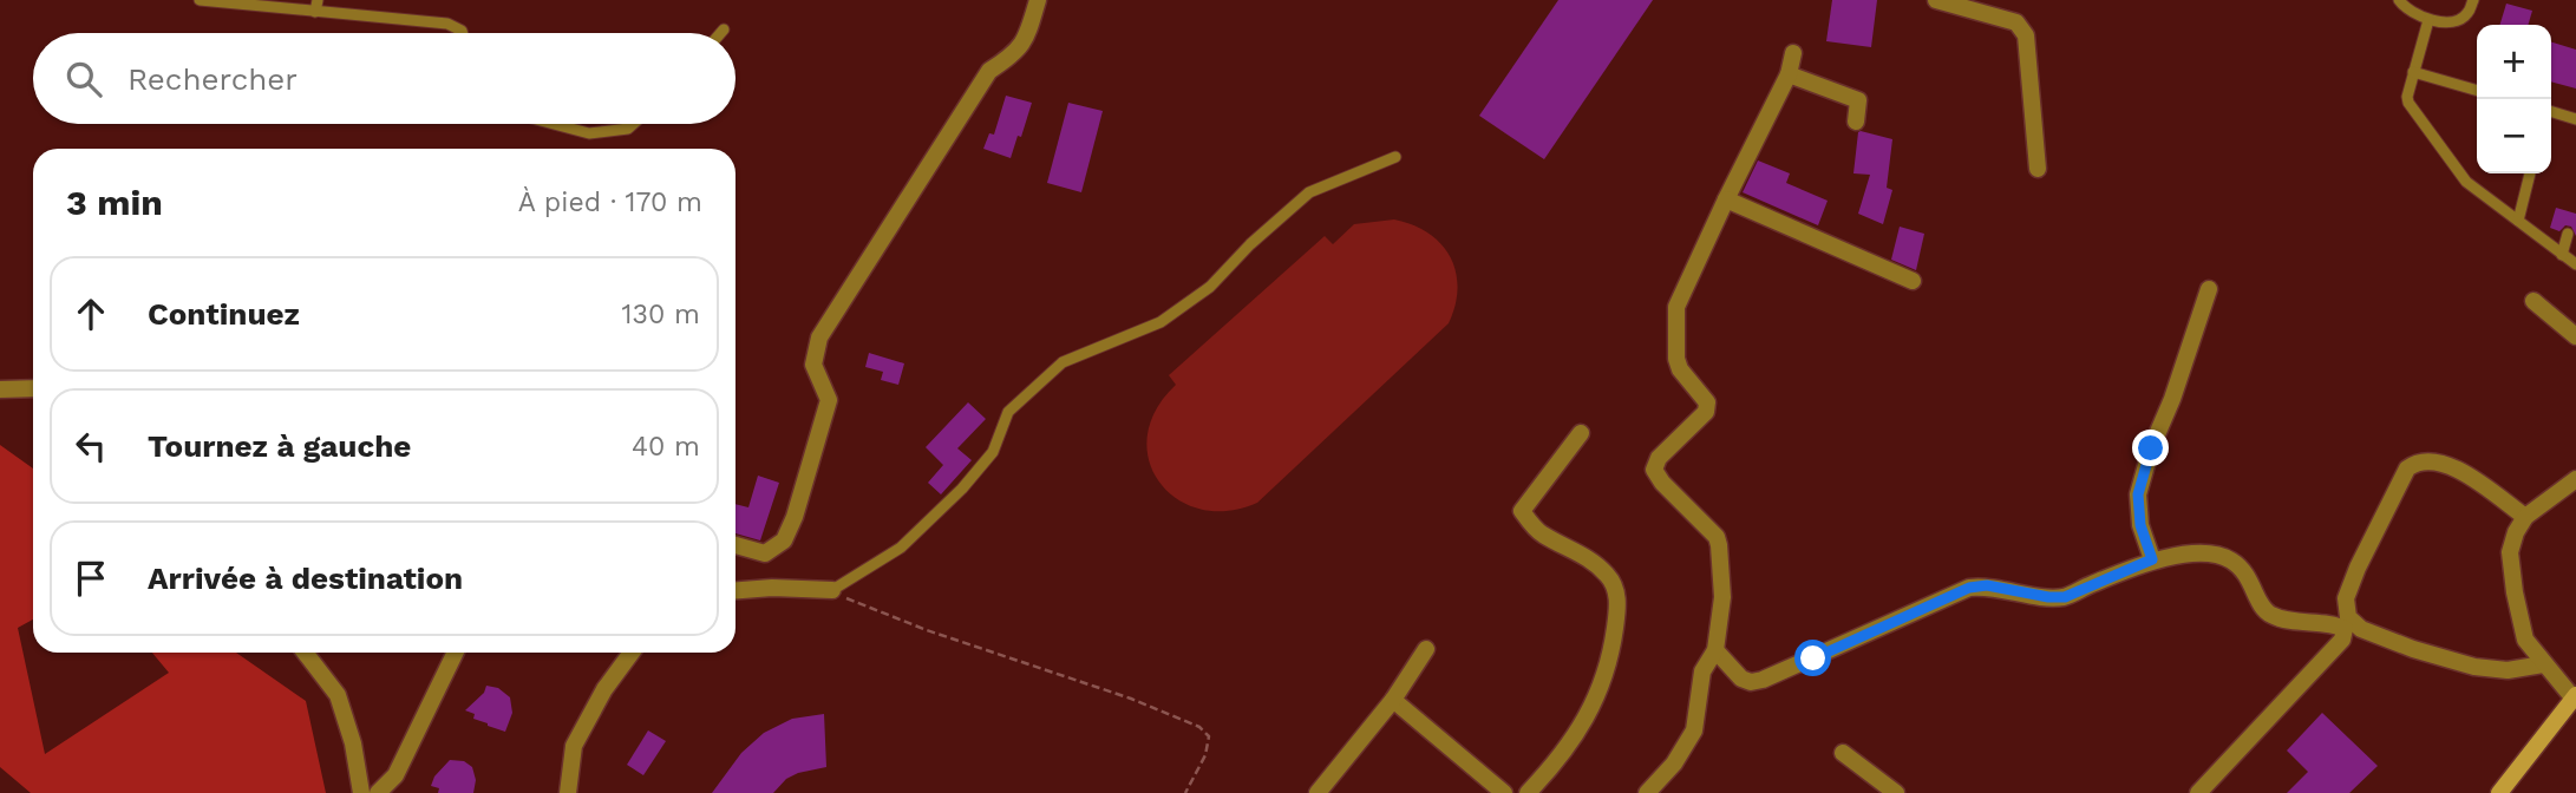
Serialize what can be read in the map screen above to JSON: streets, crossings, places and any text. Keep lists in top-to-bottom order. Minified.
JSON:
{"page":{"map_buttons":["+","−"],"search":"Rechercher","heading":["3 min","À pied · 170 m"],"list":[["Continuez","130 m"],["Tournez à gauche","40 m"],"Arrivée à destination"]}}
